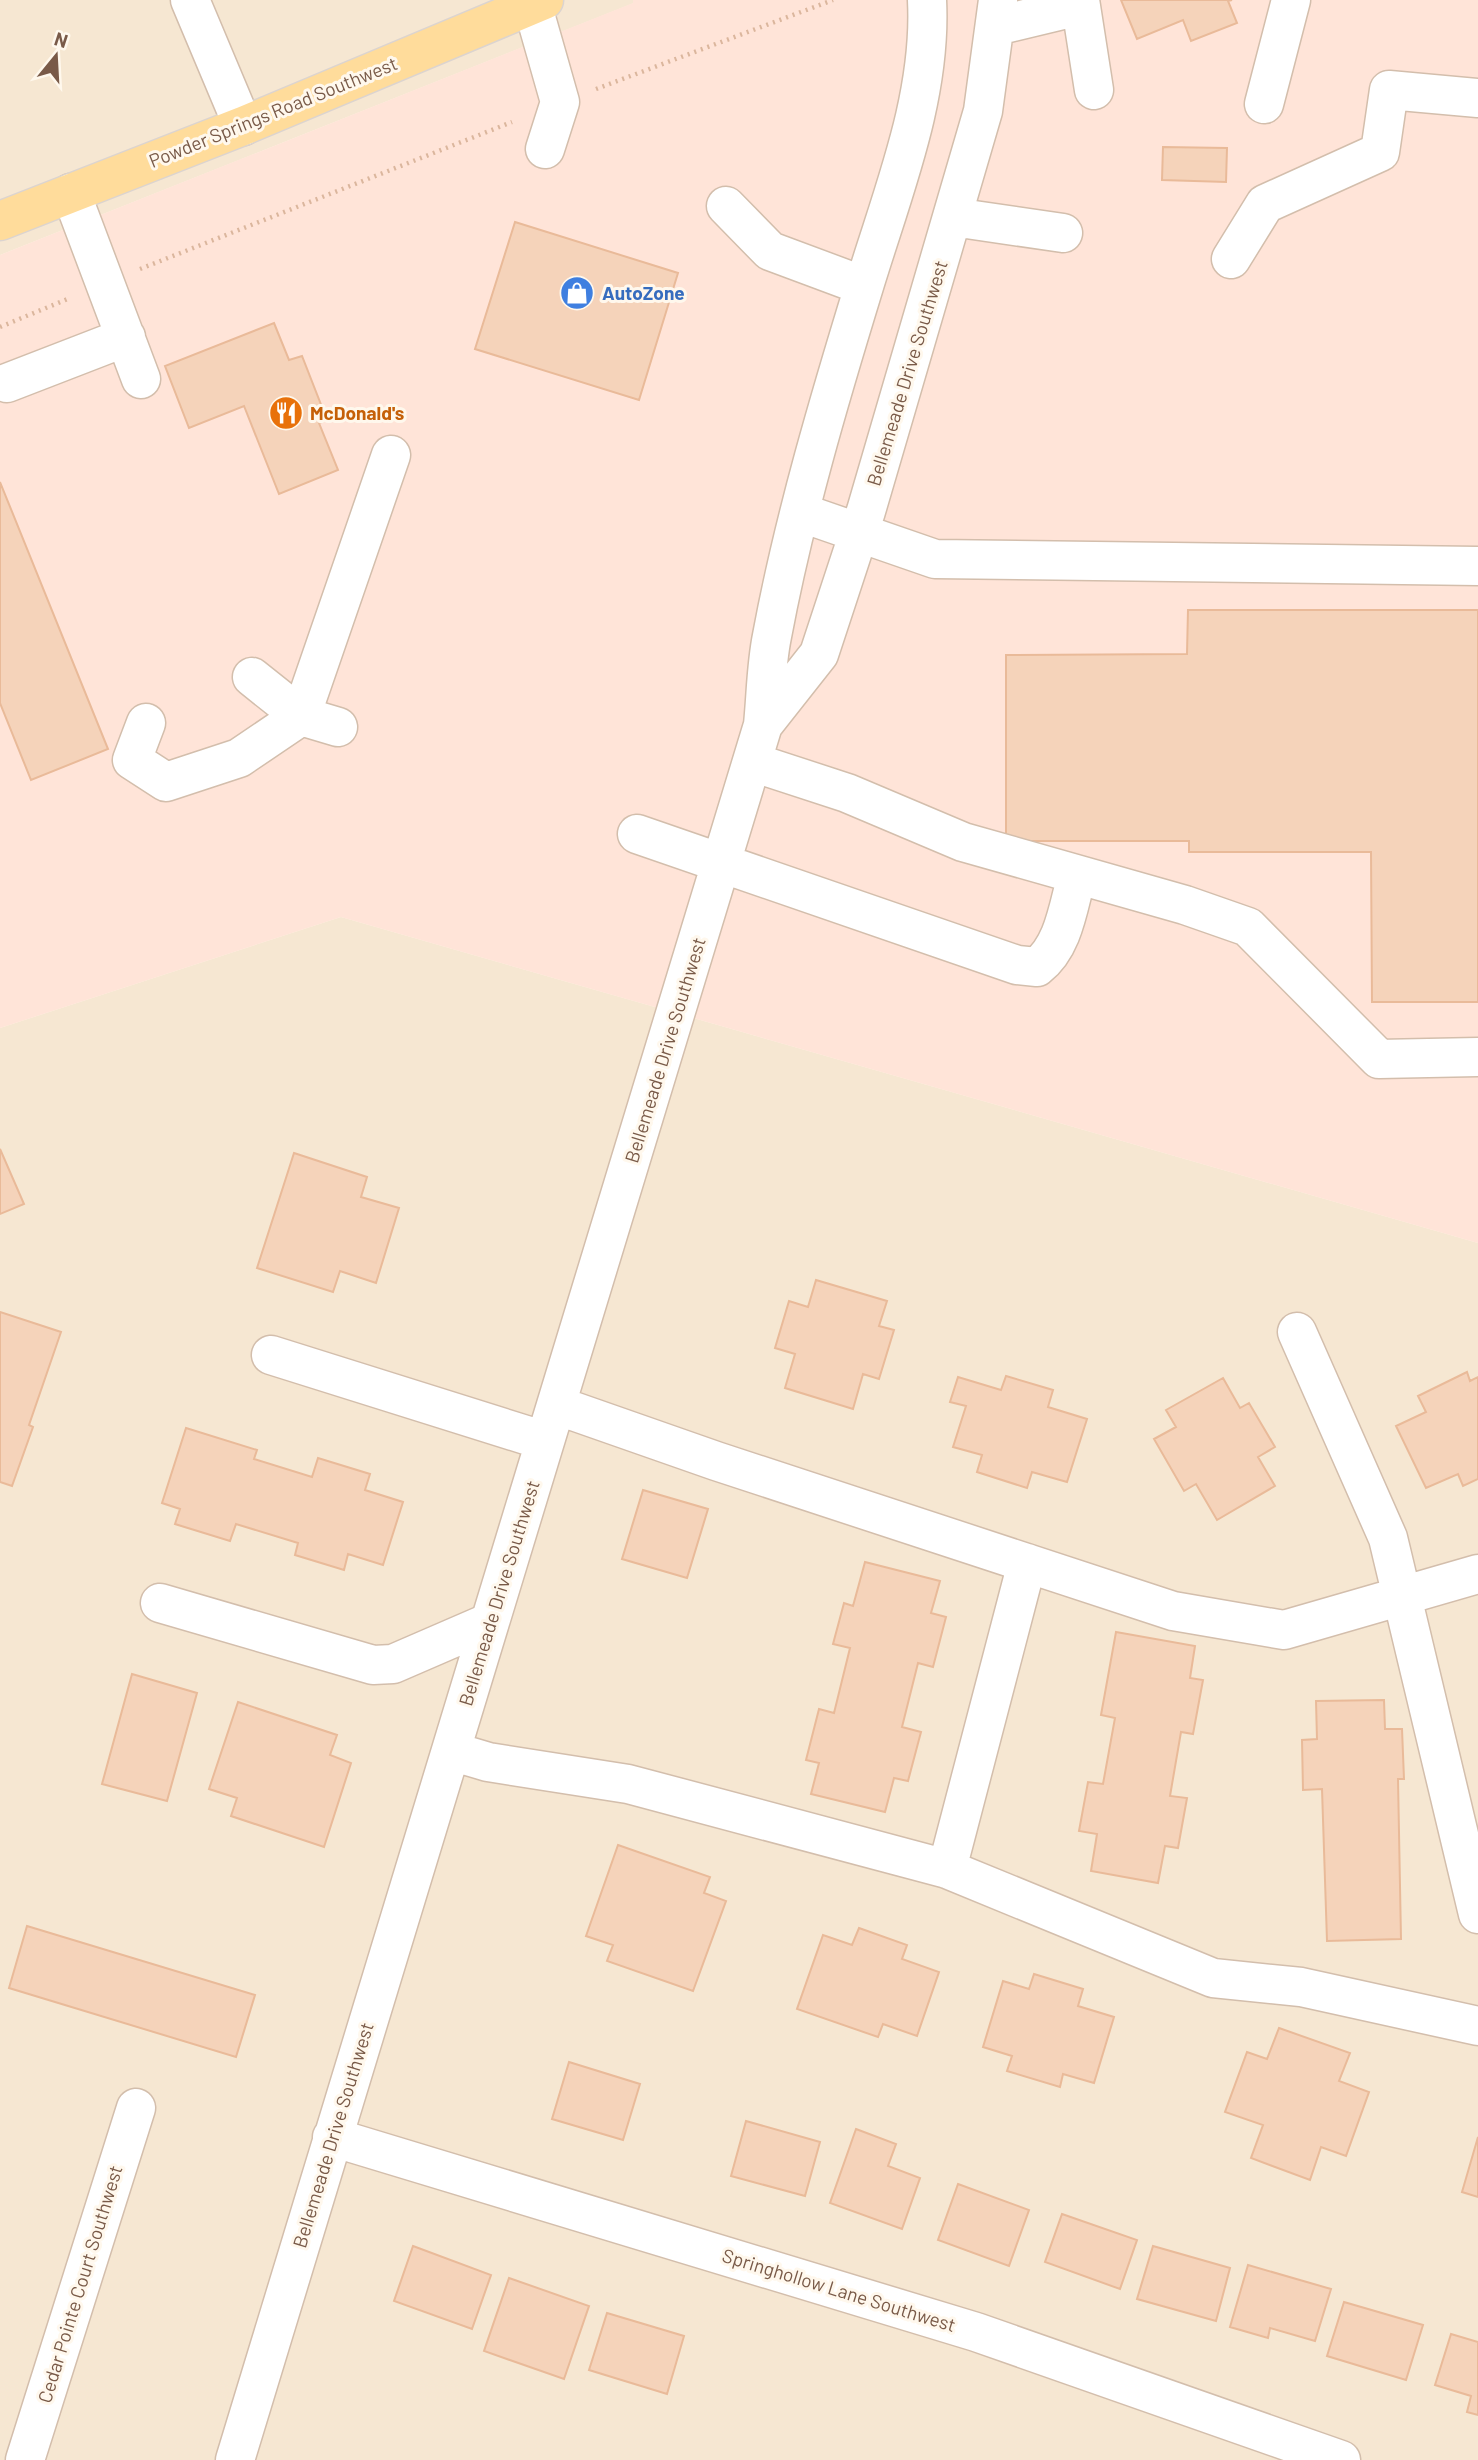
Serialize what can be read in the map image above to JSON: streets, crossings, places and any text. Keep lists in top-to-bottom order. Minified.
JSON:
{"streets":{"main road":["Powder Springs Road Southwest"],"street":["Bellemeade Drive Southwest","Cedar Pointe Court Southwest","Springhollow Lane Southwest"]},"crossings":[["Bellemeade Drive Southwest","Springhollow Lane Southwest"]],"places":{"shop":["AutoZone"],"restaurant":["McDonald's"]},"north":"top"}
